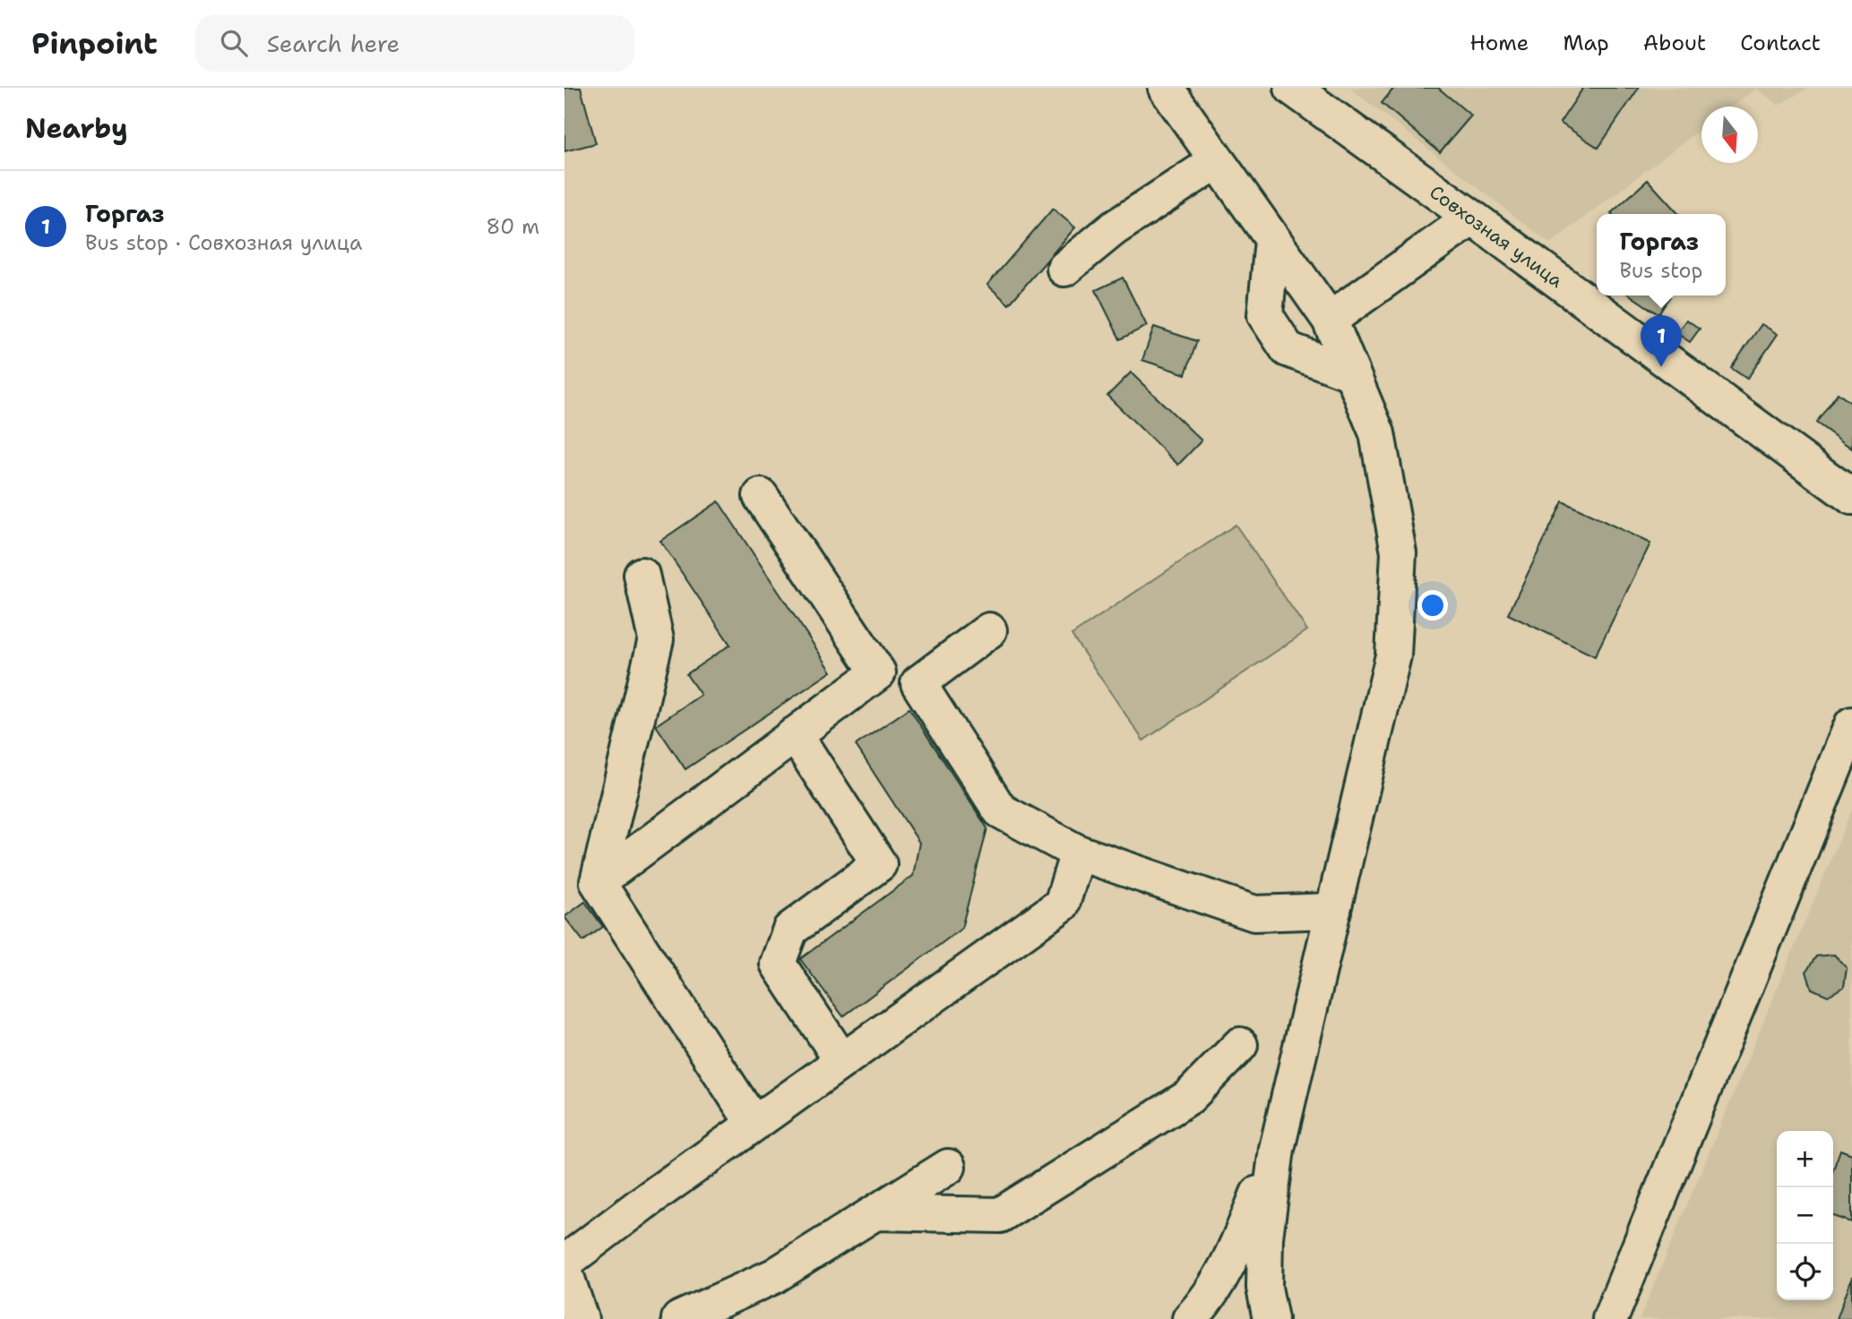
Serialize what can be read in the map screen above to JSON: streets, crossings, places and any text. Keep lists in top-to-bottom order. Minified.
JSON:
{"streets":{"main road":["Совхозная улица"]},"north":"bottom","page":{"header":"Pinpoint","search":"Search here","nav":["Home","Map","About","Contact"],"heading":"Nearby","list":[{"mark":"1","name":"Горгаз","note":"Bus stop · Совхозная улица","value":"80 m"}],"popup":["Горгаз","Bus stop"],"pins":"1","map_buttons":["+","−"]}}
